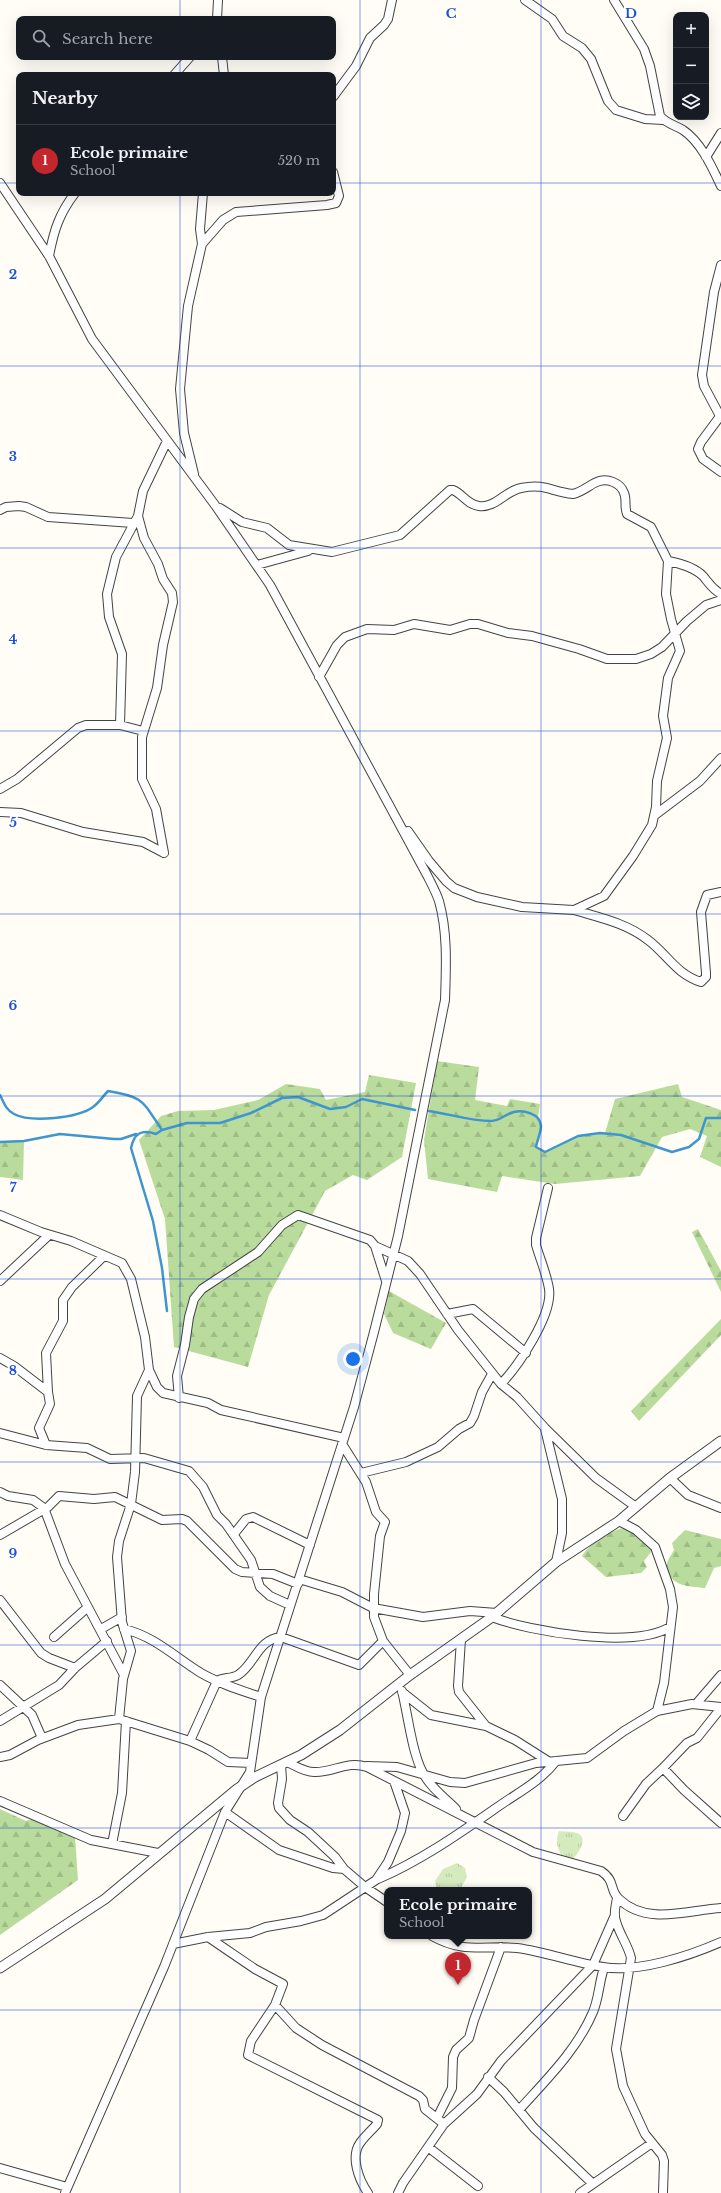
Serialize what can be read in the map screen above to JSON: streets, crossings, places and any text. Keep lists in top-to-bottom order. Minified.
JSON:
{"page":{"map_buttons":["+","−"],"search":"Search here","heading":"Nearby","list":[{"mark":"1","name":"Ecole primaire","note":"School","value":"520 m"}],"popup":["Ecole primaire","School"],"pins":"1"},"grid":{"columns":["C","D"],"rows":["2","3","4","5","6","7","8","9"]}}
